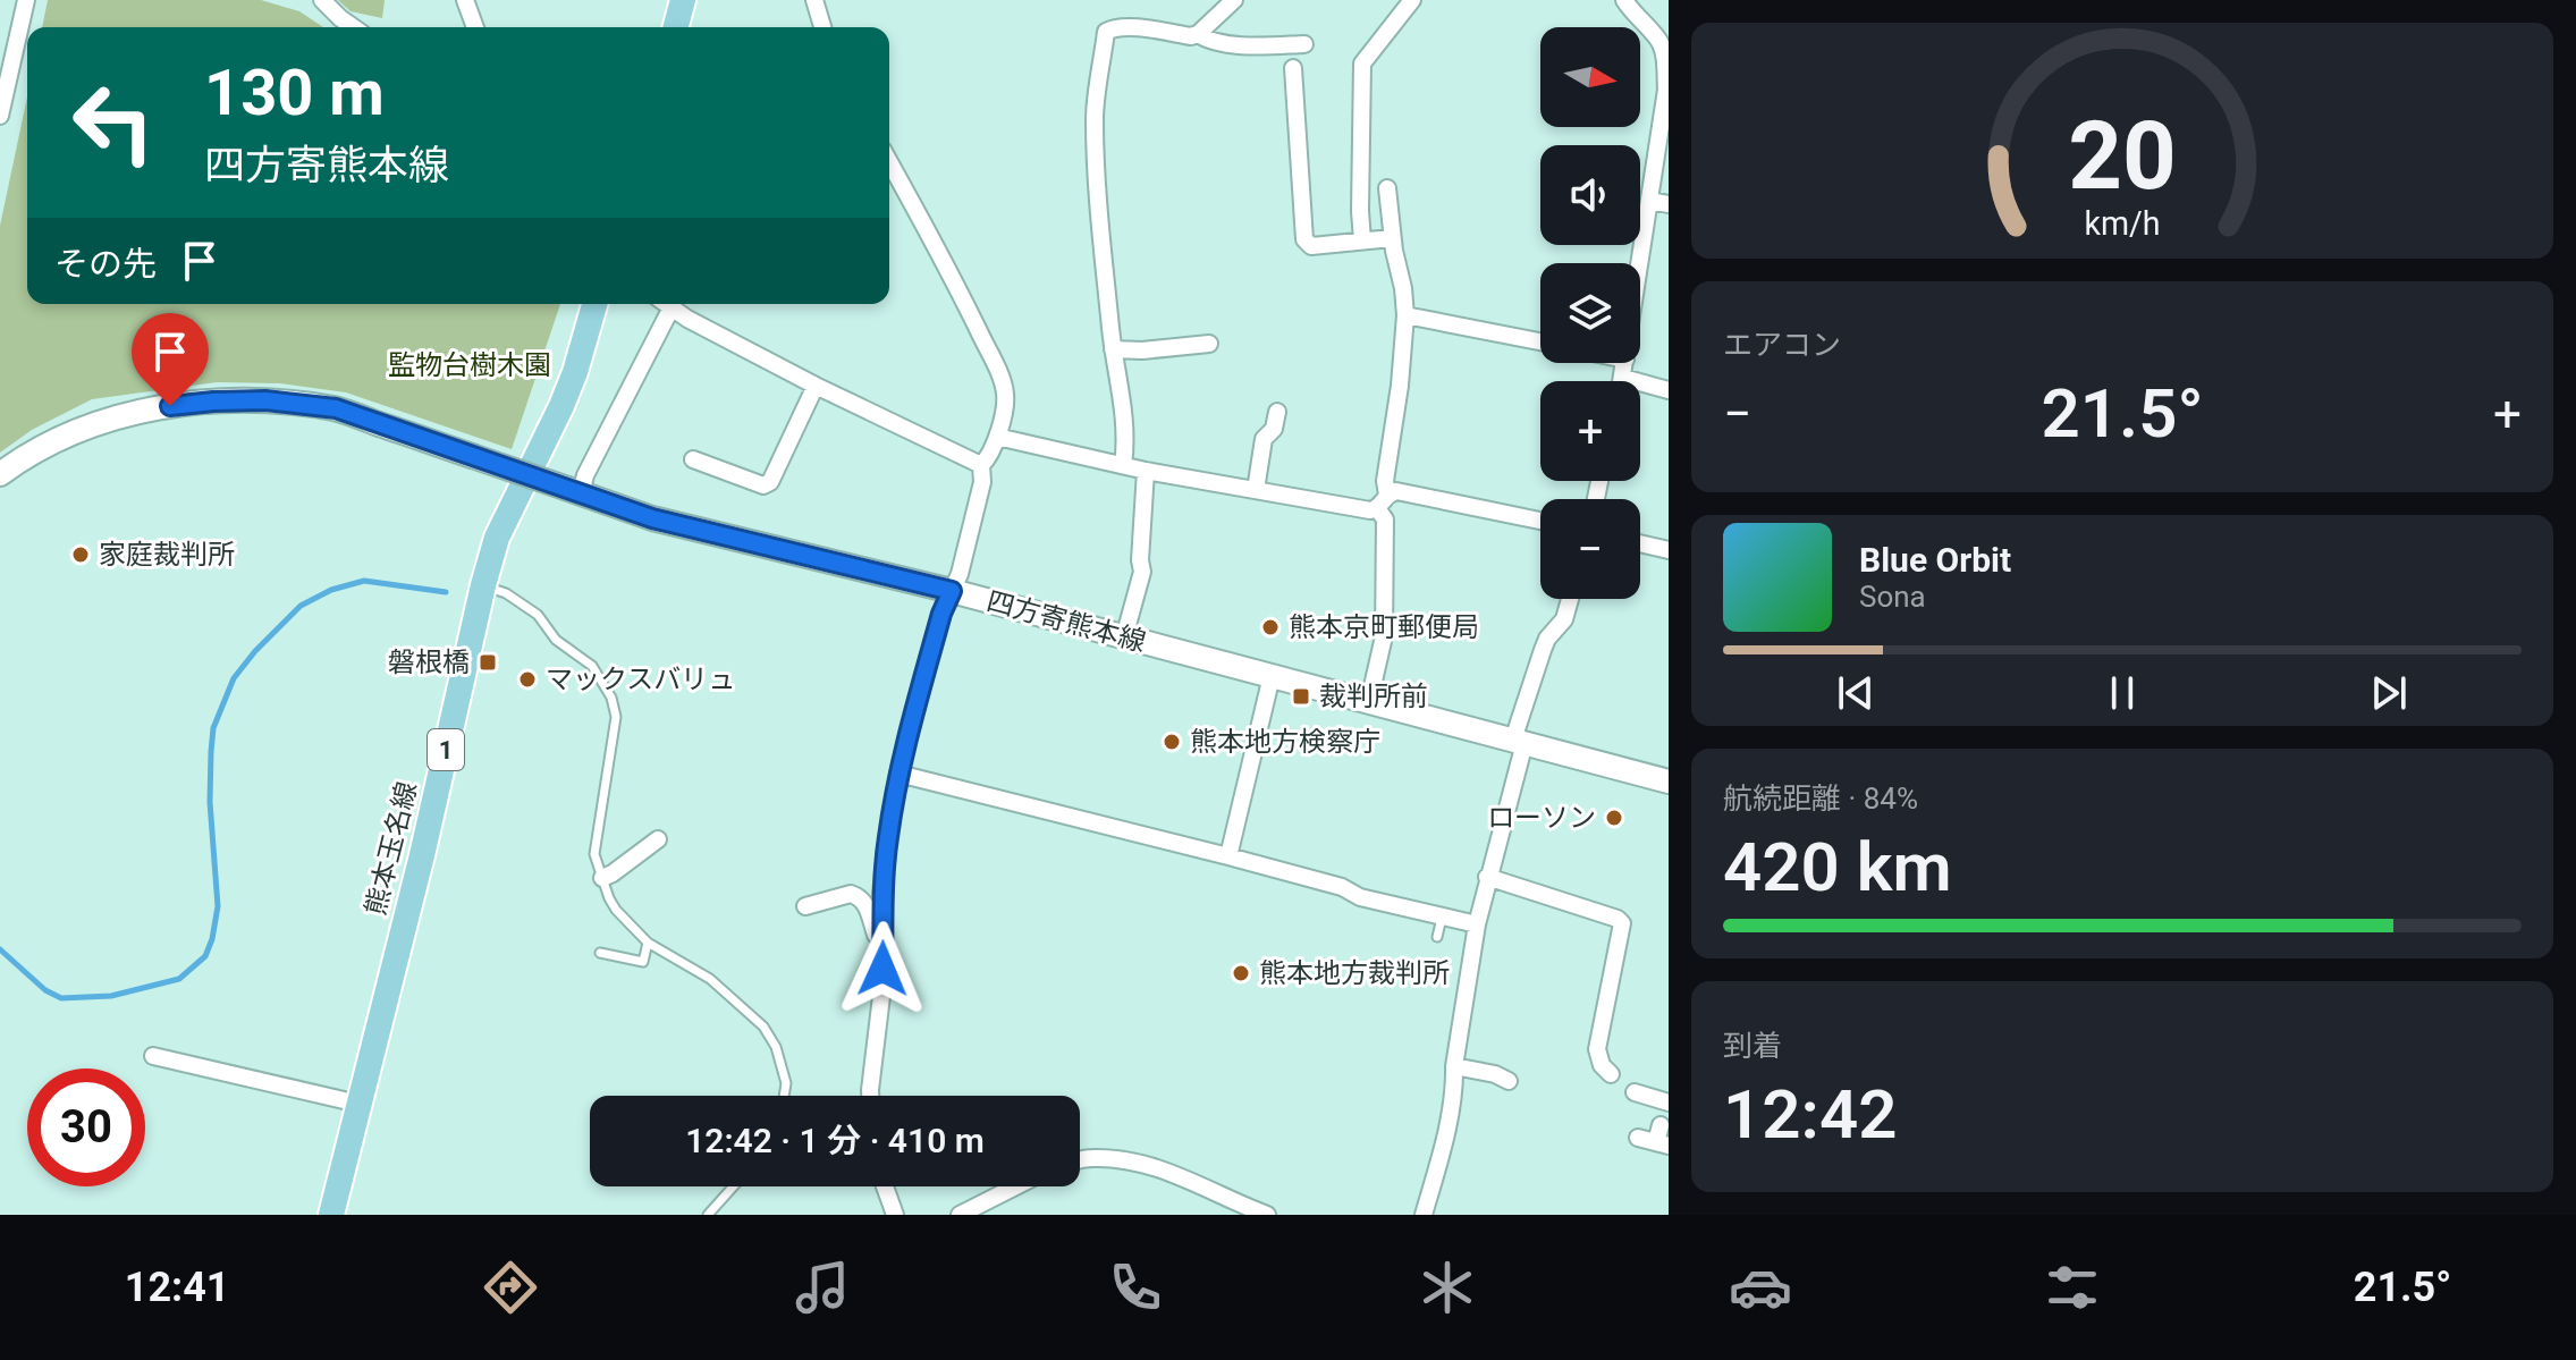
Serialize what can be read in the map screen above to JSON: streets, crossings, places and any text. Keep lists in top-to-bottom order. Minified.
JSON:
{"streets":{"main road":["四方寄熊本線","1","熊本玉名線"]},"parks":["監物台樹木園"],"places":{"other":["家庭裁判所","熊本京町郵便局","マックスバリュ","熊本地方検察庁","ローソン","熊本地方裁判所"],"transit":["磐根橋","裁判所前"]},"north":"right","page":{"map_buttons":["+","−"],"turn":["130 m","四方寄熊本線"],"then":"その先","tile":["エアコン",["航続距離 · 84%","420 km"],["到着","12:42"]],"heat":["−","21.5°","+"],"song":["Blue Orbit","Sona"],"limit":"30","trip":"12:42 · 1 分 · 410 m","tabs":["12:41","21.5°"],"gauge":["20","km/h"]}}
